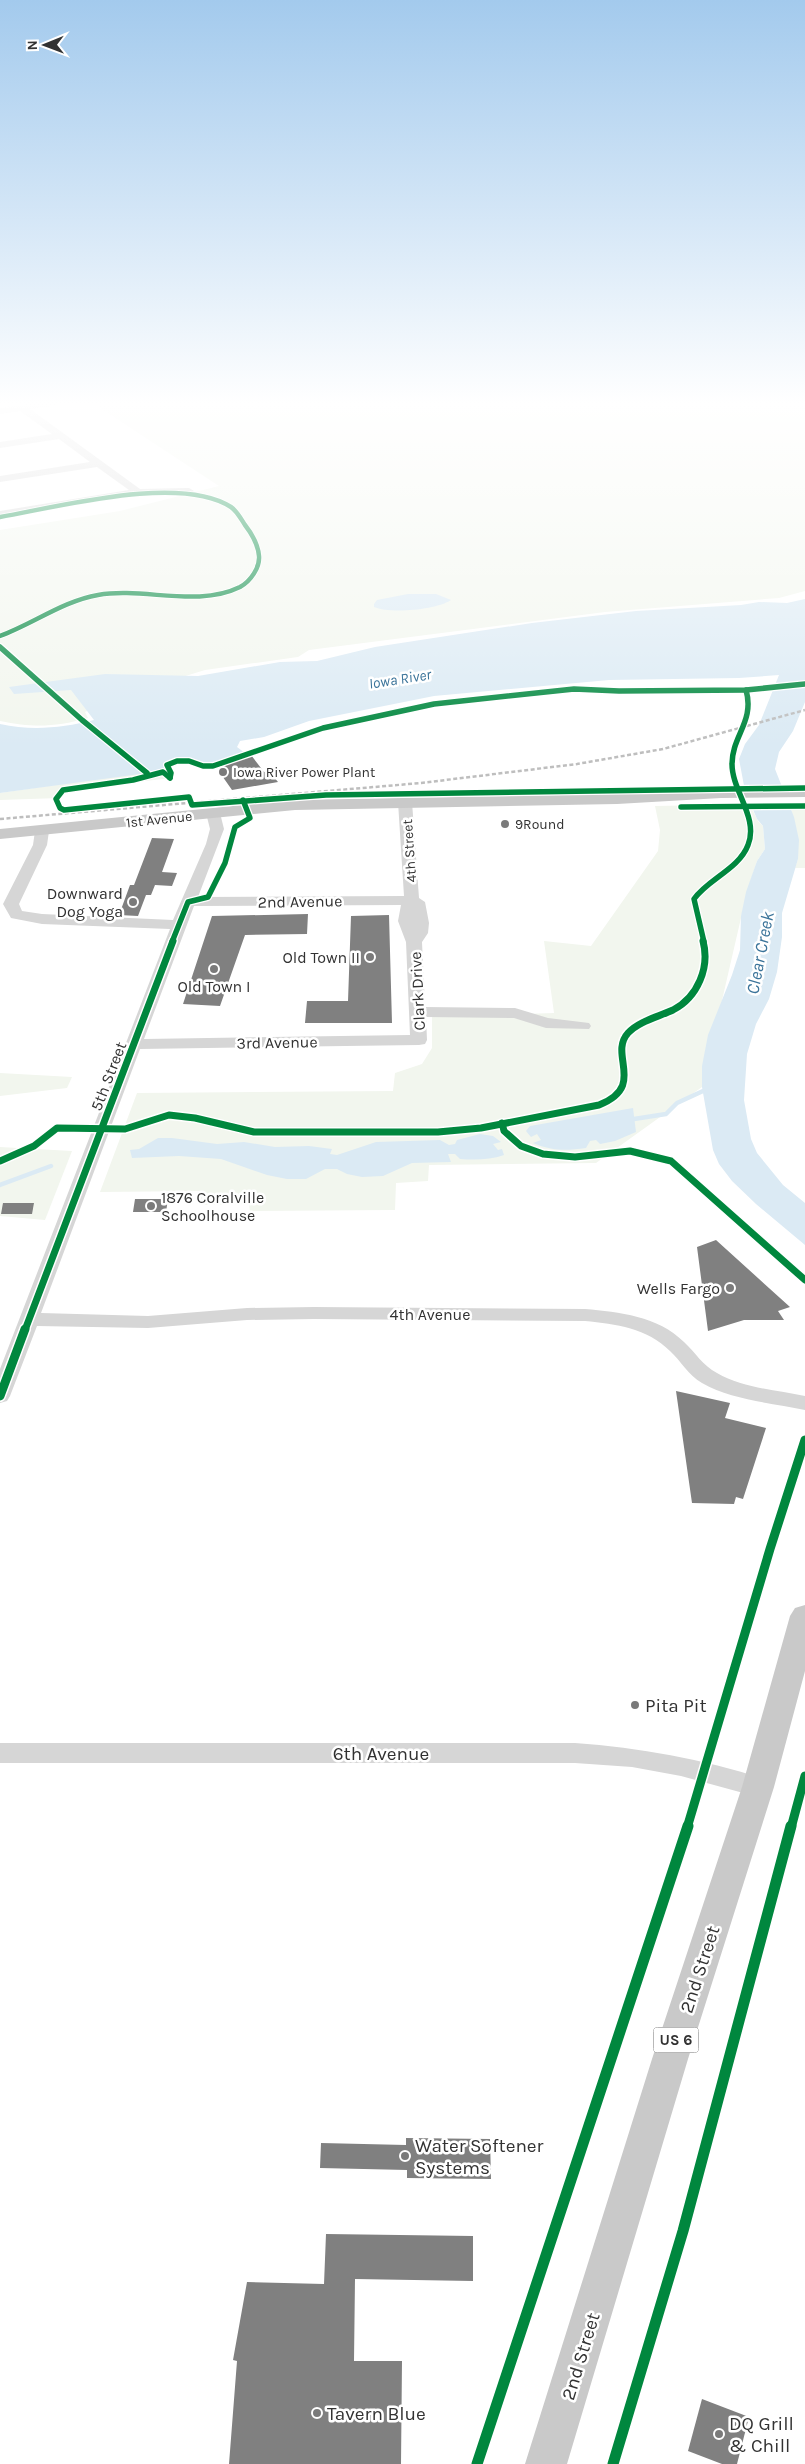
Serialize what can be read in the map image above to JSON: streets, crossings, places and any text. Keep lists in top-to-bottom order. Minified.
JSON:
{"streets":{"main road":["1st Avenue","2nd Street","US 6"],"street":["4th Street","2nd Avenue","Clark Drive","3rd Avenue","5th Street","4th Avenue","6th Avenue"]},"crossings":[["1st Avenue","4th Street"],["1st Avenue","5th Street"],["4th Street","2nd Avenue"],["4th Street","Clark Drive"],["2nd Avenue","Clark Drive"],["2nd Avenue","5th Street"],["Clark Drive","3rd Avenue"],["3rd Avenue","5th Street"],["5th Street","4th Avenue"],["6th Avenue","2nd Street"]],"water":["Iowa River","Clear Creek"],"places":["Iowa River Power Plant","9Round","Downward Dog Yoga","Old Town II","Old Town I","1876 Coralville Schoolhouse","Wells Fargo","Pita Pit","Water Softener Systems","Tavern Blue","DQ Grill & Chill"],"north":"left"}
